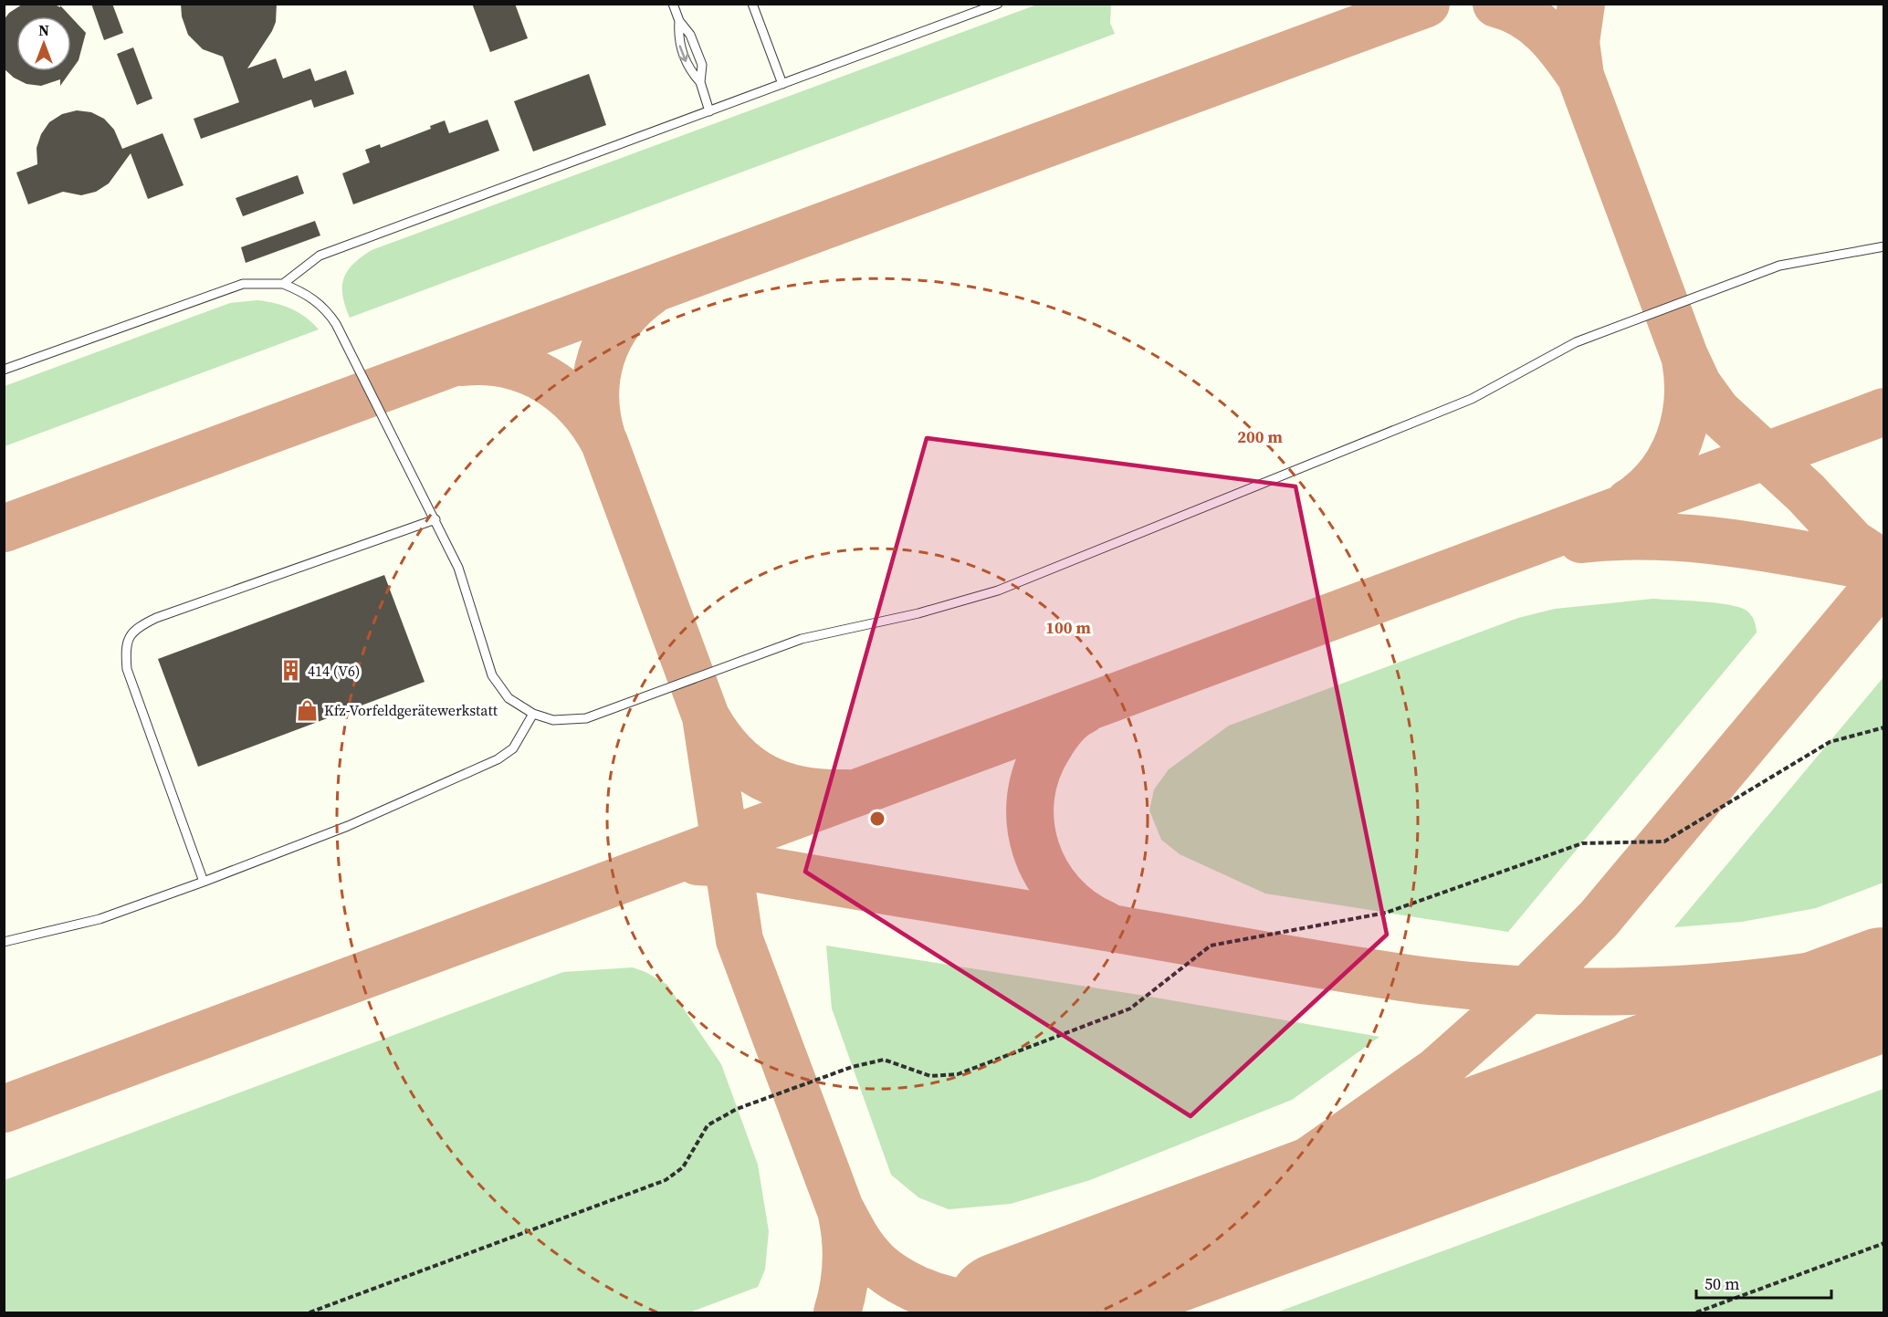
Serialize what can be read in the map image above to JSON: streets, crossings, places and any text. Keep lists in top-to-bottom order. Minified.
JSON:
{"places":{"building":["414 (V6)"],"shop":["Kfz-Vorfeldgerätewerkstatt"]},"scale_bar":"50 m","north":"top","rings":["200 m","100 m"]}
